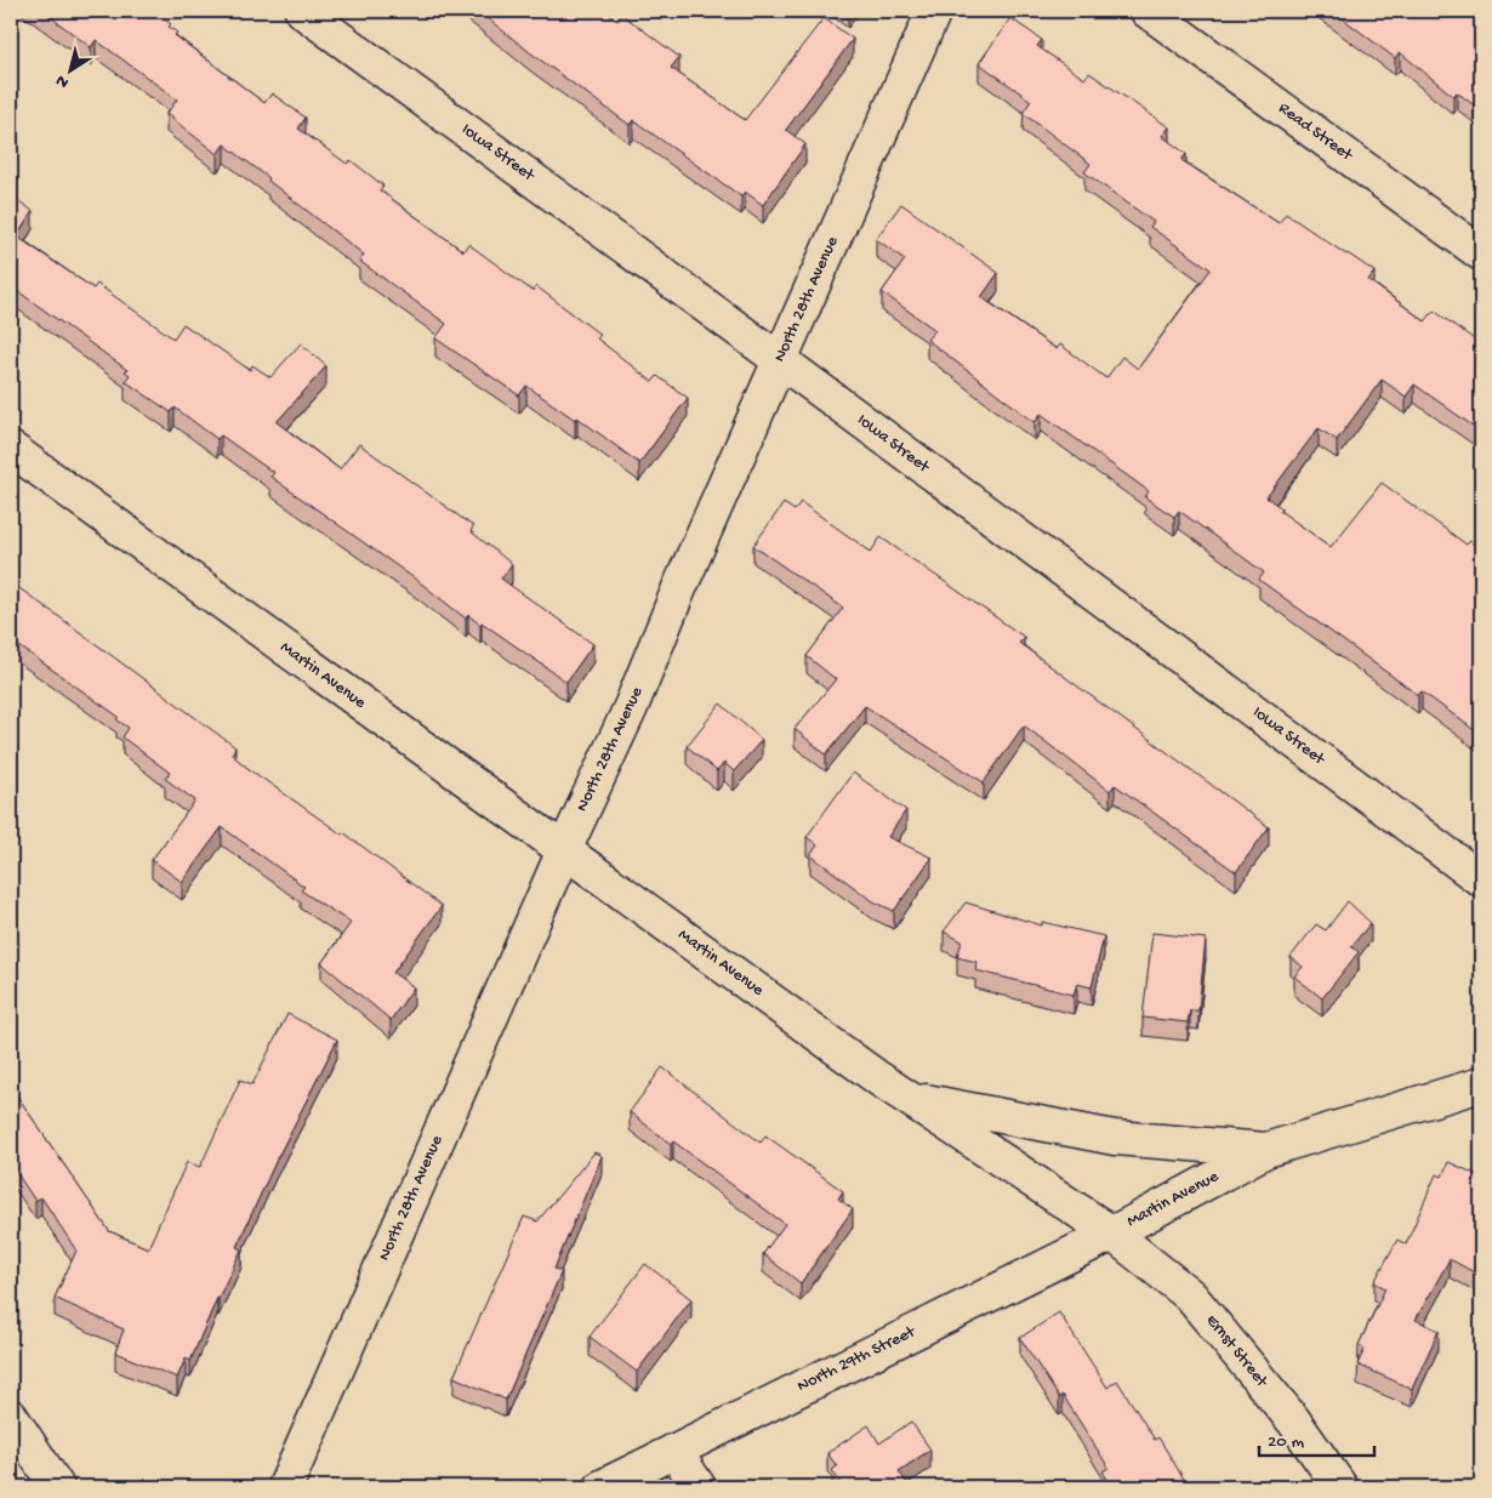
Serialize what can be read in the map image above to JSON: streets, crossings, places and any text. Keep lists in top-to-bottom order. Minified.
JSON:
{"streets":{"street":["Read Street","Iowa Street","North 28th Avenue","Martin Avenue","Ernst Street","North 29th Street"]},"crossings":[["Iowa Street","North 28th Avenue"],["North 28th Avenue","Martin Avenue"],["Martin Avenue","Ernst Street"],["Martin Avenue","North 29th Street"],["Ernst Street","North 29th Street"]],"scale_bar":"20 m","north":"bottom left"}
